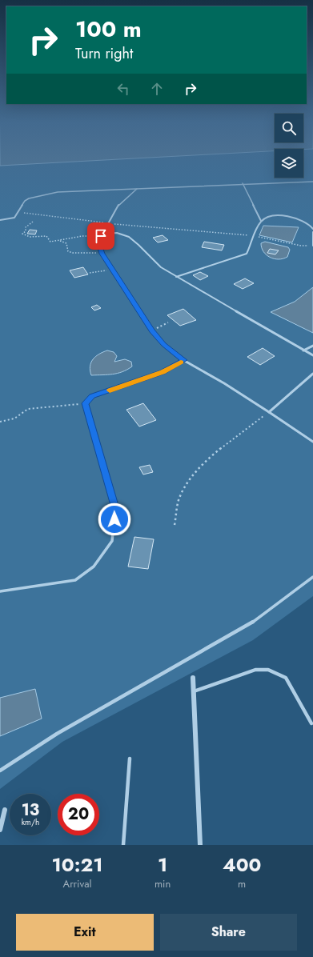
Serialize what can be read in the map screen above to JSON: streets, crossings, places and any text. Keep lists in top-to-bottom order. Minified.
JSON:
{"page":{"turn":["100 m","Turn right"],"speed":"13 km/h","limit":"20","eta":["10:21","Arrival","1","min","400","m"],"buttons":["Exit","Share"]}}
